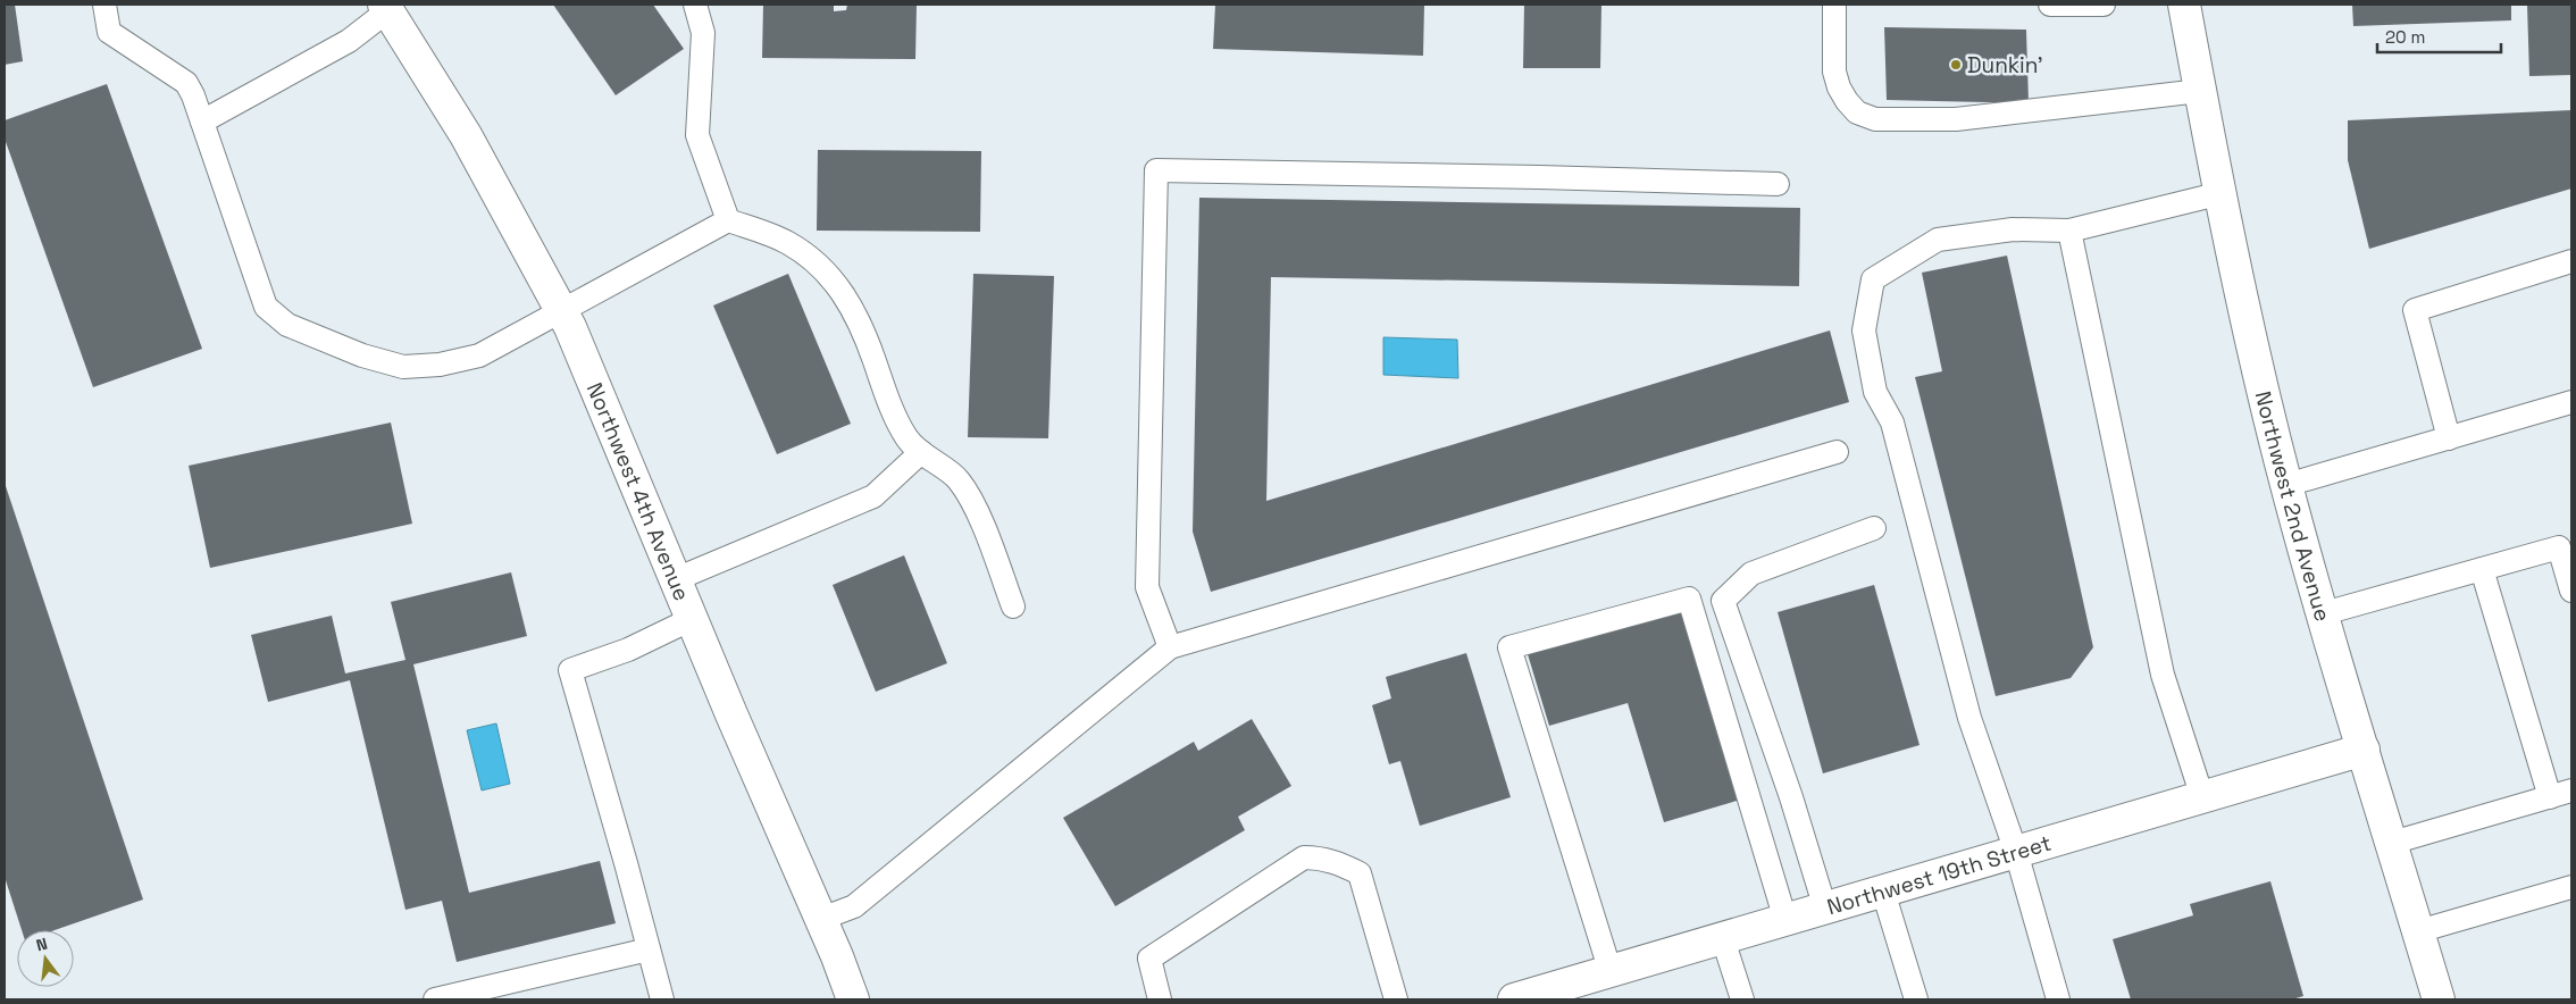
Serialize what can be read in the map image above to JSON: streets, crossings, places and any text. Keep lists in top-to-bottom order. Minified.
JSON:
{"streets":{"street":["Northwest 4th Avenue","Northwest 2nd Avenue","Northwest 19th Street"]},"crossings":[["Northwest 2nd Avenue","Northwest 19th Street"]],"places":["Dunkin'"],"scale_bar":"20 m","north":"top"}
